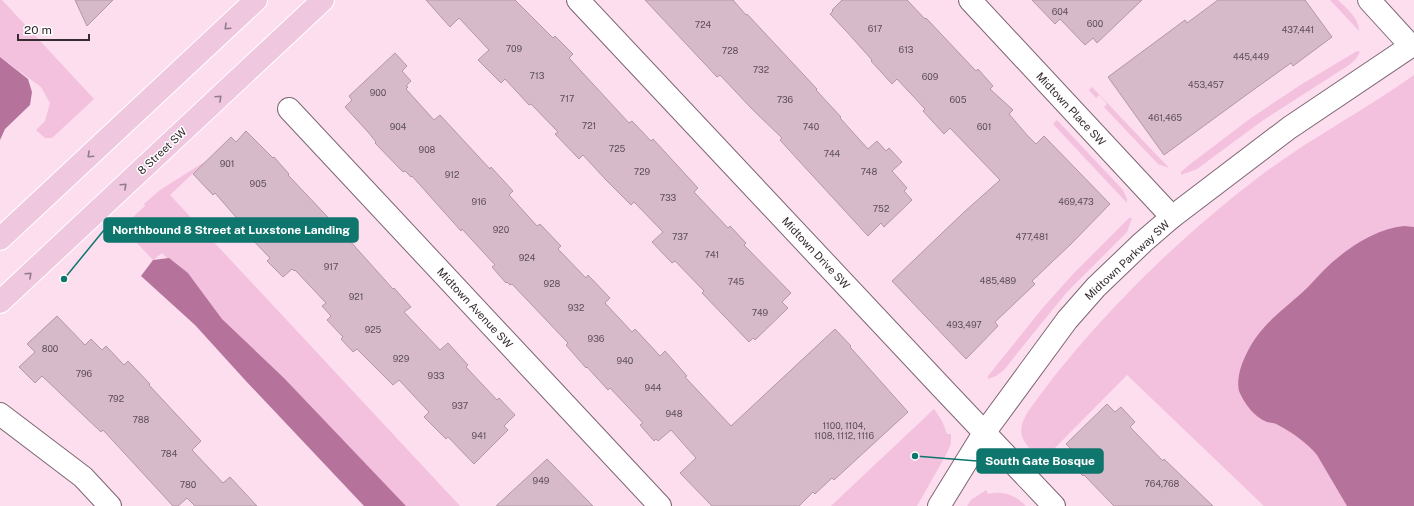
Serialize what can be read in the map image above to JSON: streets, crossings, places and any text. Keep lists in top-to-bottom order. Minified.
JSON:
{"streets":{"main road":["8 Street SW"],"street":["Midtown Place SW","Midtown Drive SW","Midtown Parkway SW","Midtown Avenue SW"]},"crossings":[["Midtown Place SW","Midtown Parkway SW"],["Midtown Drive SW","Midtown Parkway SW"]],"places":["Northbound 8 Street at Luxstone Landing","South Gate Bosque"],"house_numbers":["604","600","724","617","437,441","709","613","728","445,449","732","713","609","453,457","900","717","736","605","461,465","721","904","740","601","725","908","744","901","729","748","912","905","733","916","469,473","752","920","737","477,481","741","924","917","485,489","745","928","921","932","749","493,497","925","936","800","929","940","796","933","944","792","937","948","788","1100, 1104, 1108, 1112, 1116","941","784","949","764,768","780"],"scale_bar":"20 m"}
